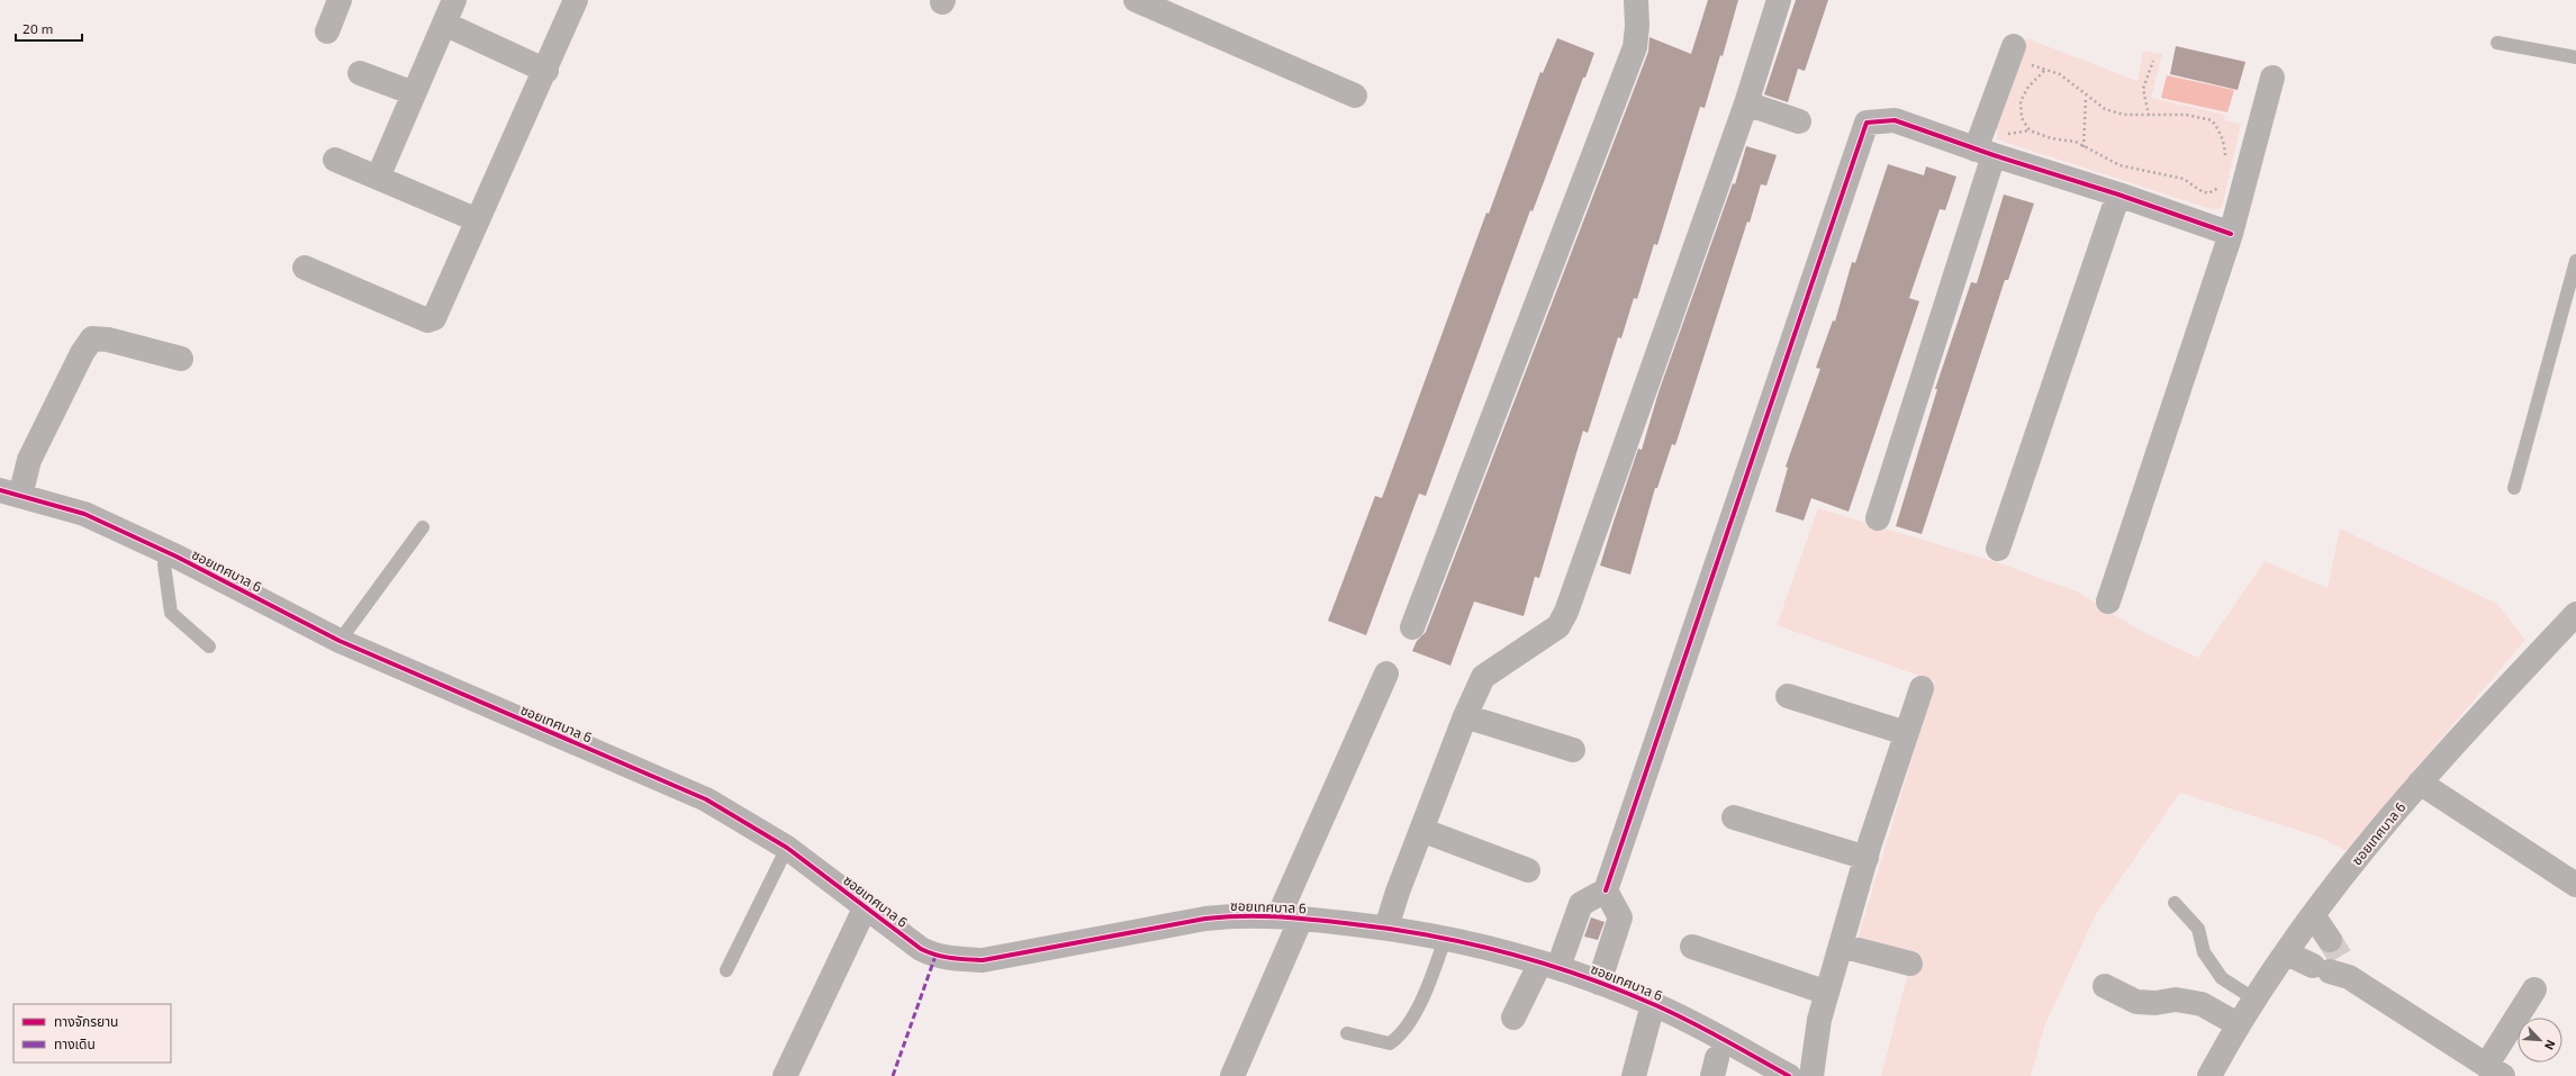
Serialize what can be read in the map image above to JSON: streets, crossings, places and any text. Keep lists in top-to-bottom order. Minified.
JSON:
{"streets":{"street":["ซอยเทศบาล 6"]},"legend":["ทางจักรยาน","ทางเดิน"],"scale_bar":"20 m","north":"bottom right"}
